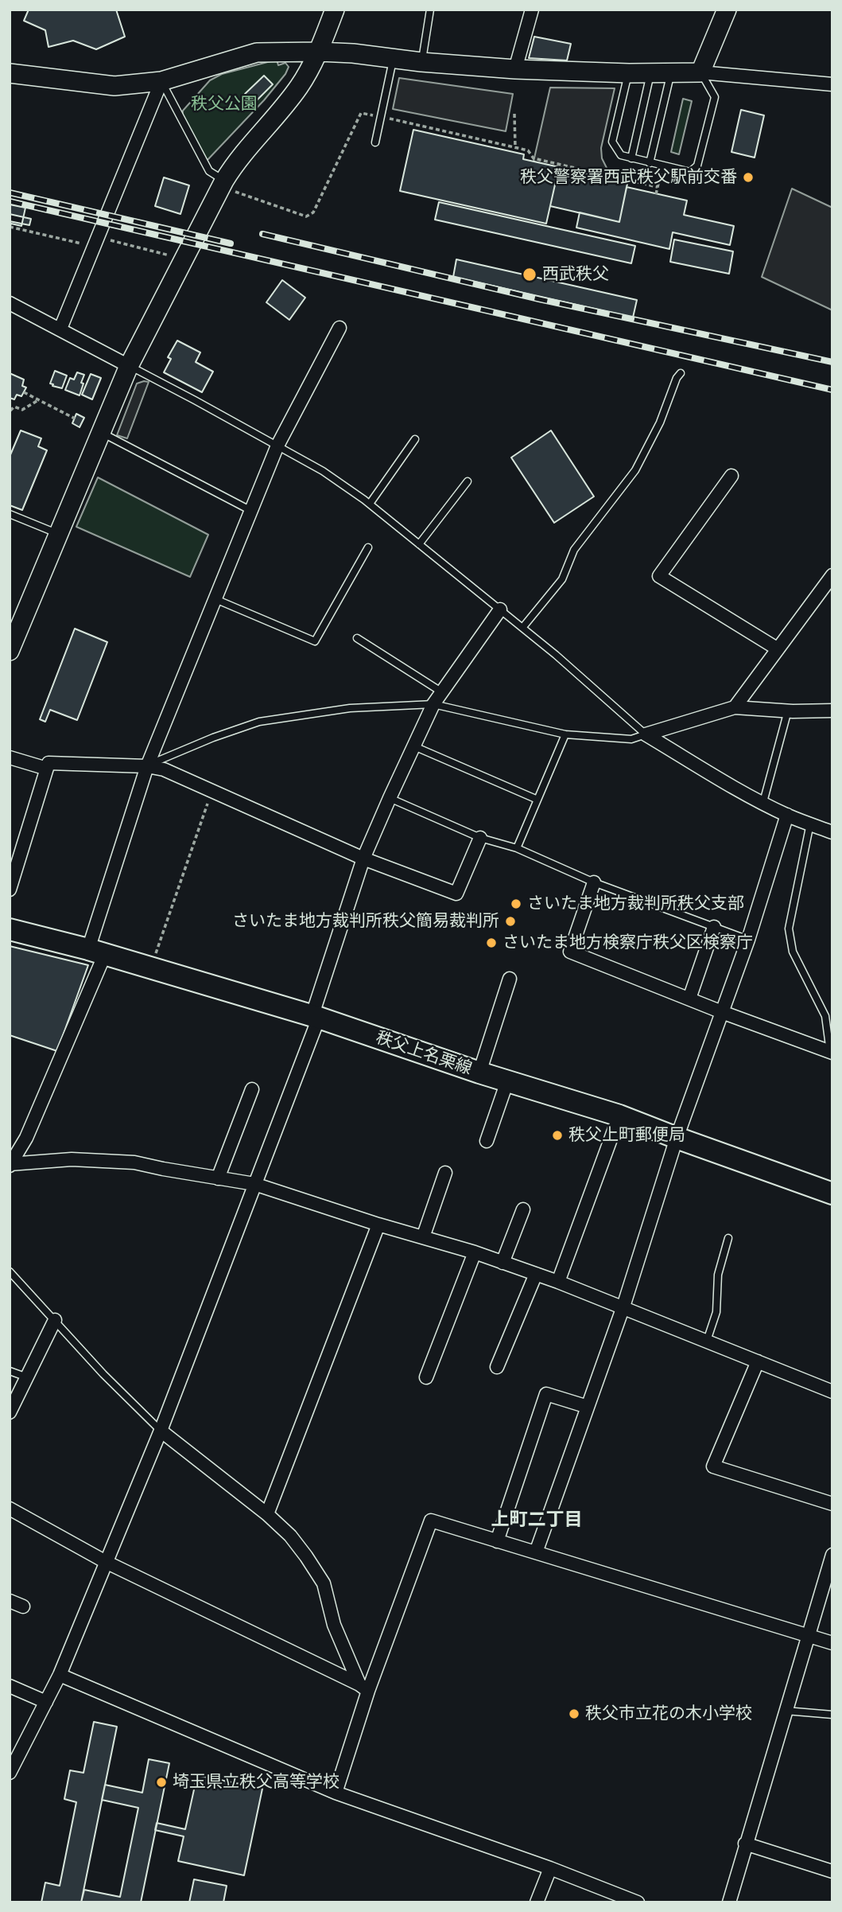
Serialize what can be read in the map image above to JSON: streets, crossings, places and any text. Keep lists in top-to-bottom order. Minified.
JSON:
{"streets":{"main road":["秩父上名栗線"]},"districts":["上町二丁目"],"parks":["秩父公園"],"places":["秩父警察署西武秩父駅前交番","西武秩父","さいたま地方裁判所秩父支部","さいたま地方裁判所秩父簡易裁判所","さいたま地方検察庁秩父区検察庁","秩父上町郵便局","秩父市立花の木小学校","埼玉県立秩父高等学校"]}
